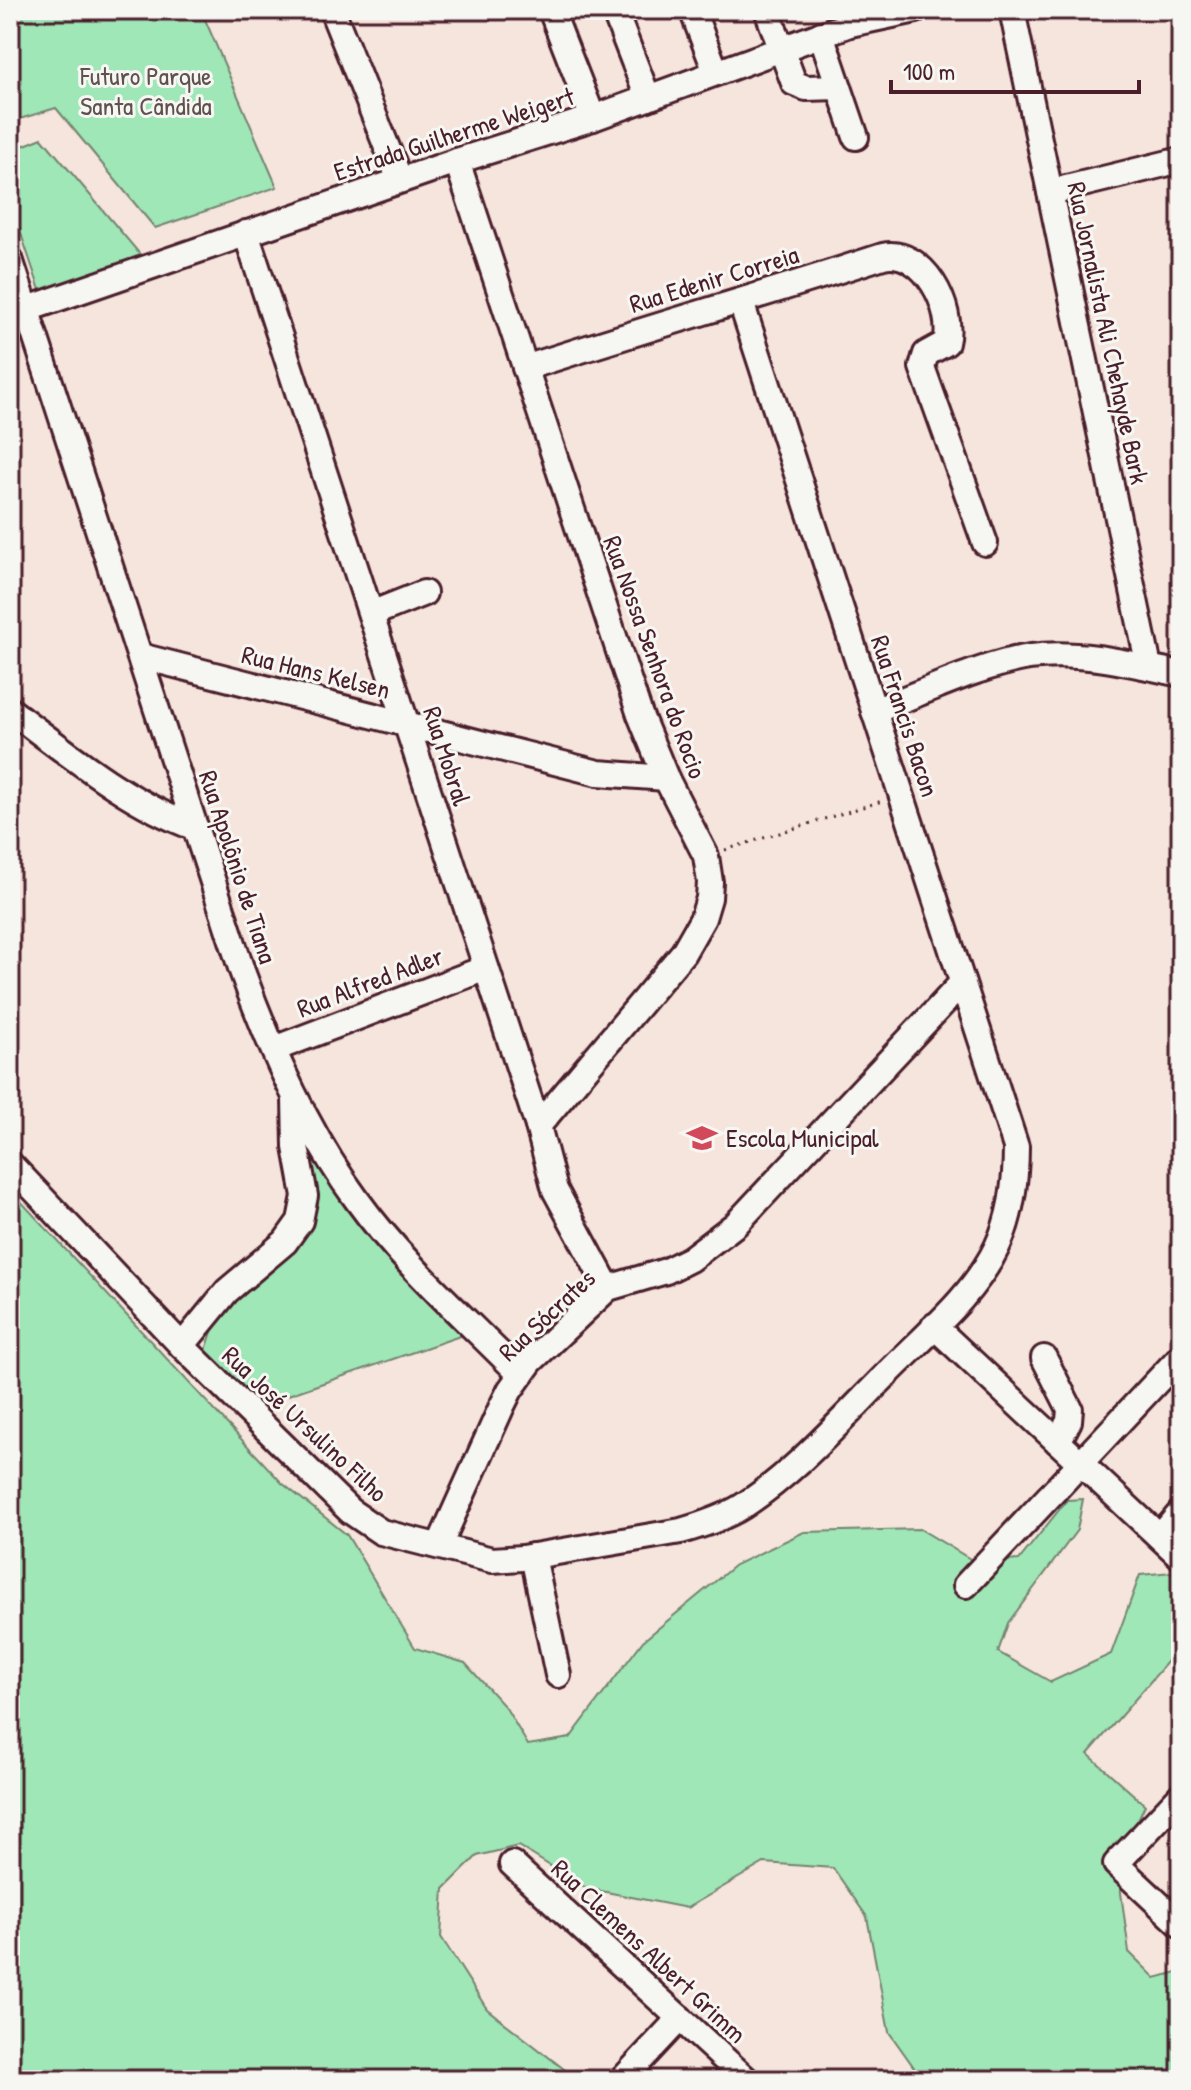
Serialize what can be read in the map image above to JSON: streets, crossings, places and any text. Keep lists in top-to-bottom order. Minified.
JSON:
{"streets":{"street":["Estrada Guilherme Weigert","Rua Edenir Correia","Rua Jornalista Ali Chehayde Bark","Rua Nossa Senhora do Rocio","Rua Hans Kelsen","Rua Francis Bacon","Rua Mobral","Rua Apolônio de Tiana","Rua Alfred Adler","Rua Sócrates","Rua José Ursulino Filho","Rua Clemens Albert Grimm"]},"crossings":[["Estrada Guilherme Weigert","Rua Nossa Senhora do Rocio"],["Estrada Guilherme Weigert","Rua Mobral"],["Estrada Guilherme Weigert","Rua Apolônio de Tiana"],["Rua Edenir Correia","Rua Nossa Senhora do Rocio"],["Rua Edenir Correia","Rua Francis Bacon"],["Rua Nossa Senhora do Rocio","Rua Hans Kelsen"],["Rua Nossa Senhora do Rocio","Rua Mobral"],["Rua Hans Kelsen","Rua Mobral"],["Rua Hans Kelsen","Rua Apolônio de Tiana"],["Rua Francis Bacon","Rua Sócrates"],["Rua Francis Bacon","Rua José Ursulino Filho"],["Rua Mobral","Rua Alfred Adler"],["Rua Mobral","Rua Sócrates"],["Rua Apolônio de Tiana","Rua Alfred Adler"],["Rua Apolônio de Tiana","Rua Sócrates"],["Rua Sócrates","Rua José Ursulino Filho"]],"parks":["Futuro Parque Santa Cândida"],"places":{"school or university":["Escola Municipal"]},"scale_bar":"100 m"}
